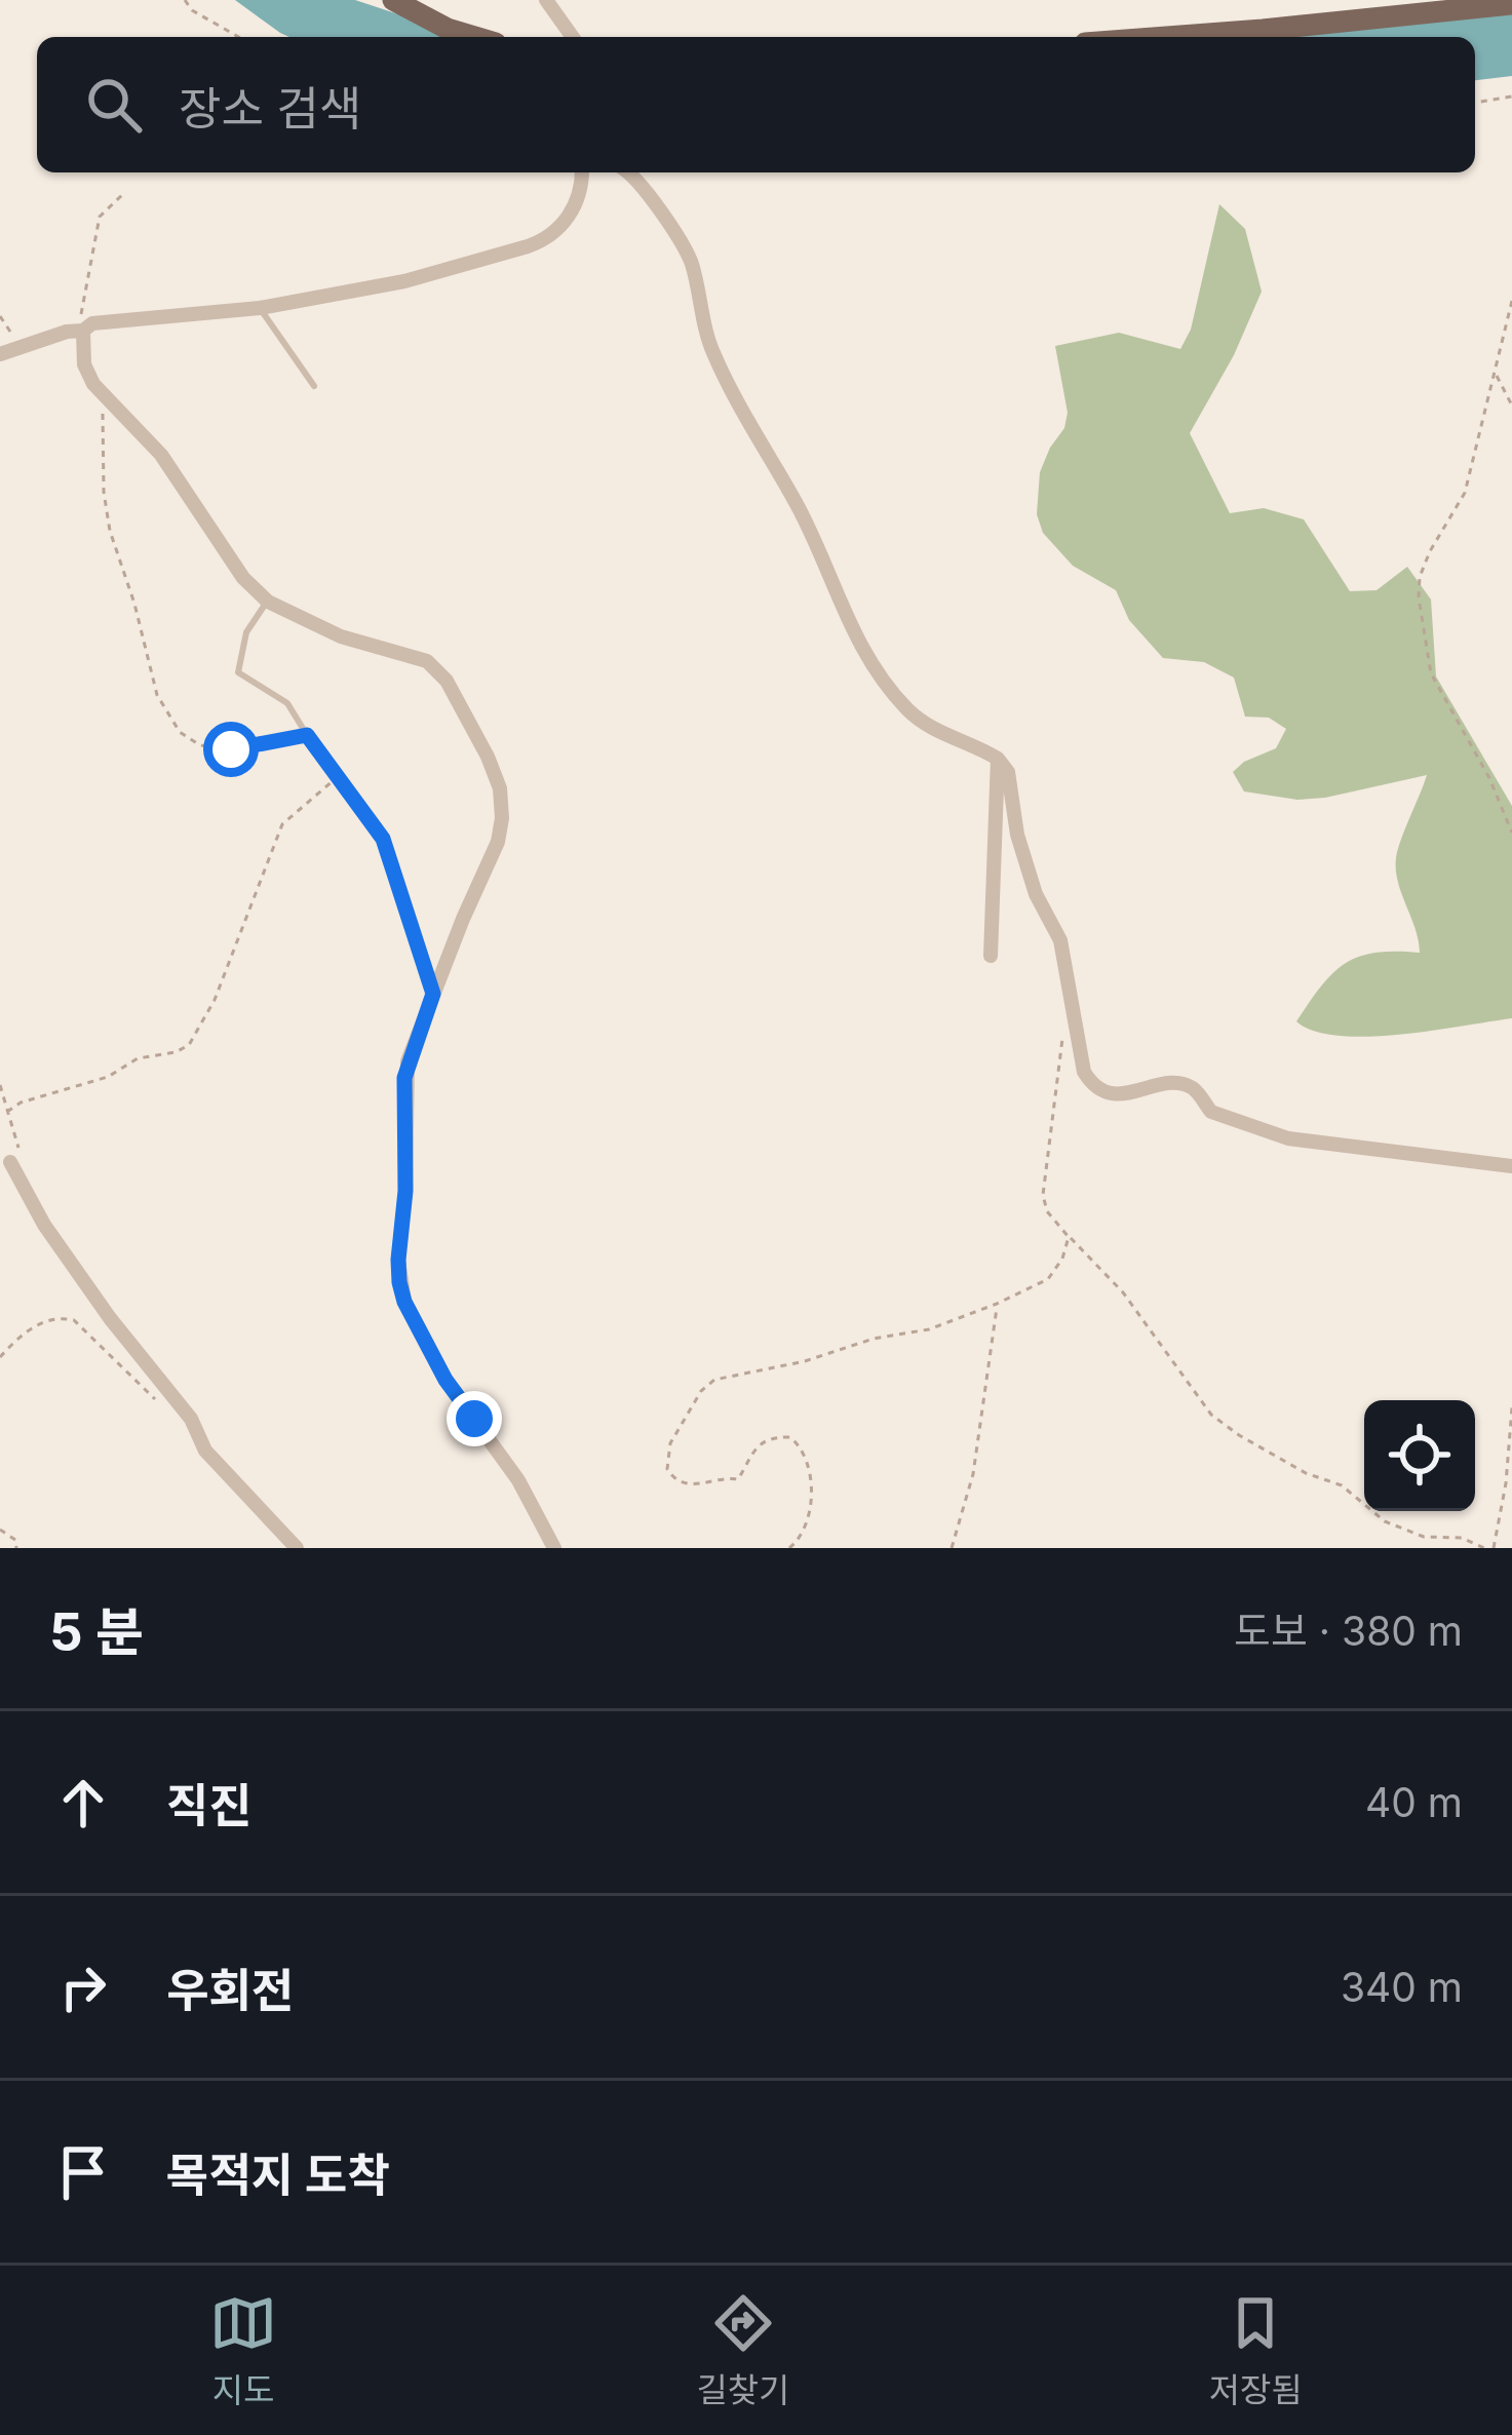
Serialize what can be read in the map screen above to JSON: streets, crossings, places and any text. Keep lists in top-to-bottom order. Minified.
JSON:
{"page":{"search":"장소 검색","heading":["5 분","도보 · 380 m"],"list":[["직진","40 m"],["우회전","340 m"],"목적지 도착"],"nav":["지도","길찾기","저장됨"]}}
